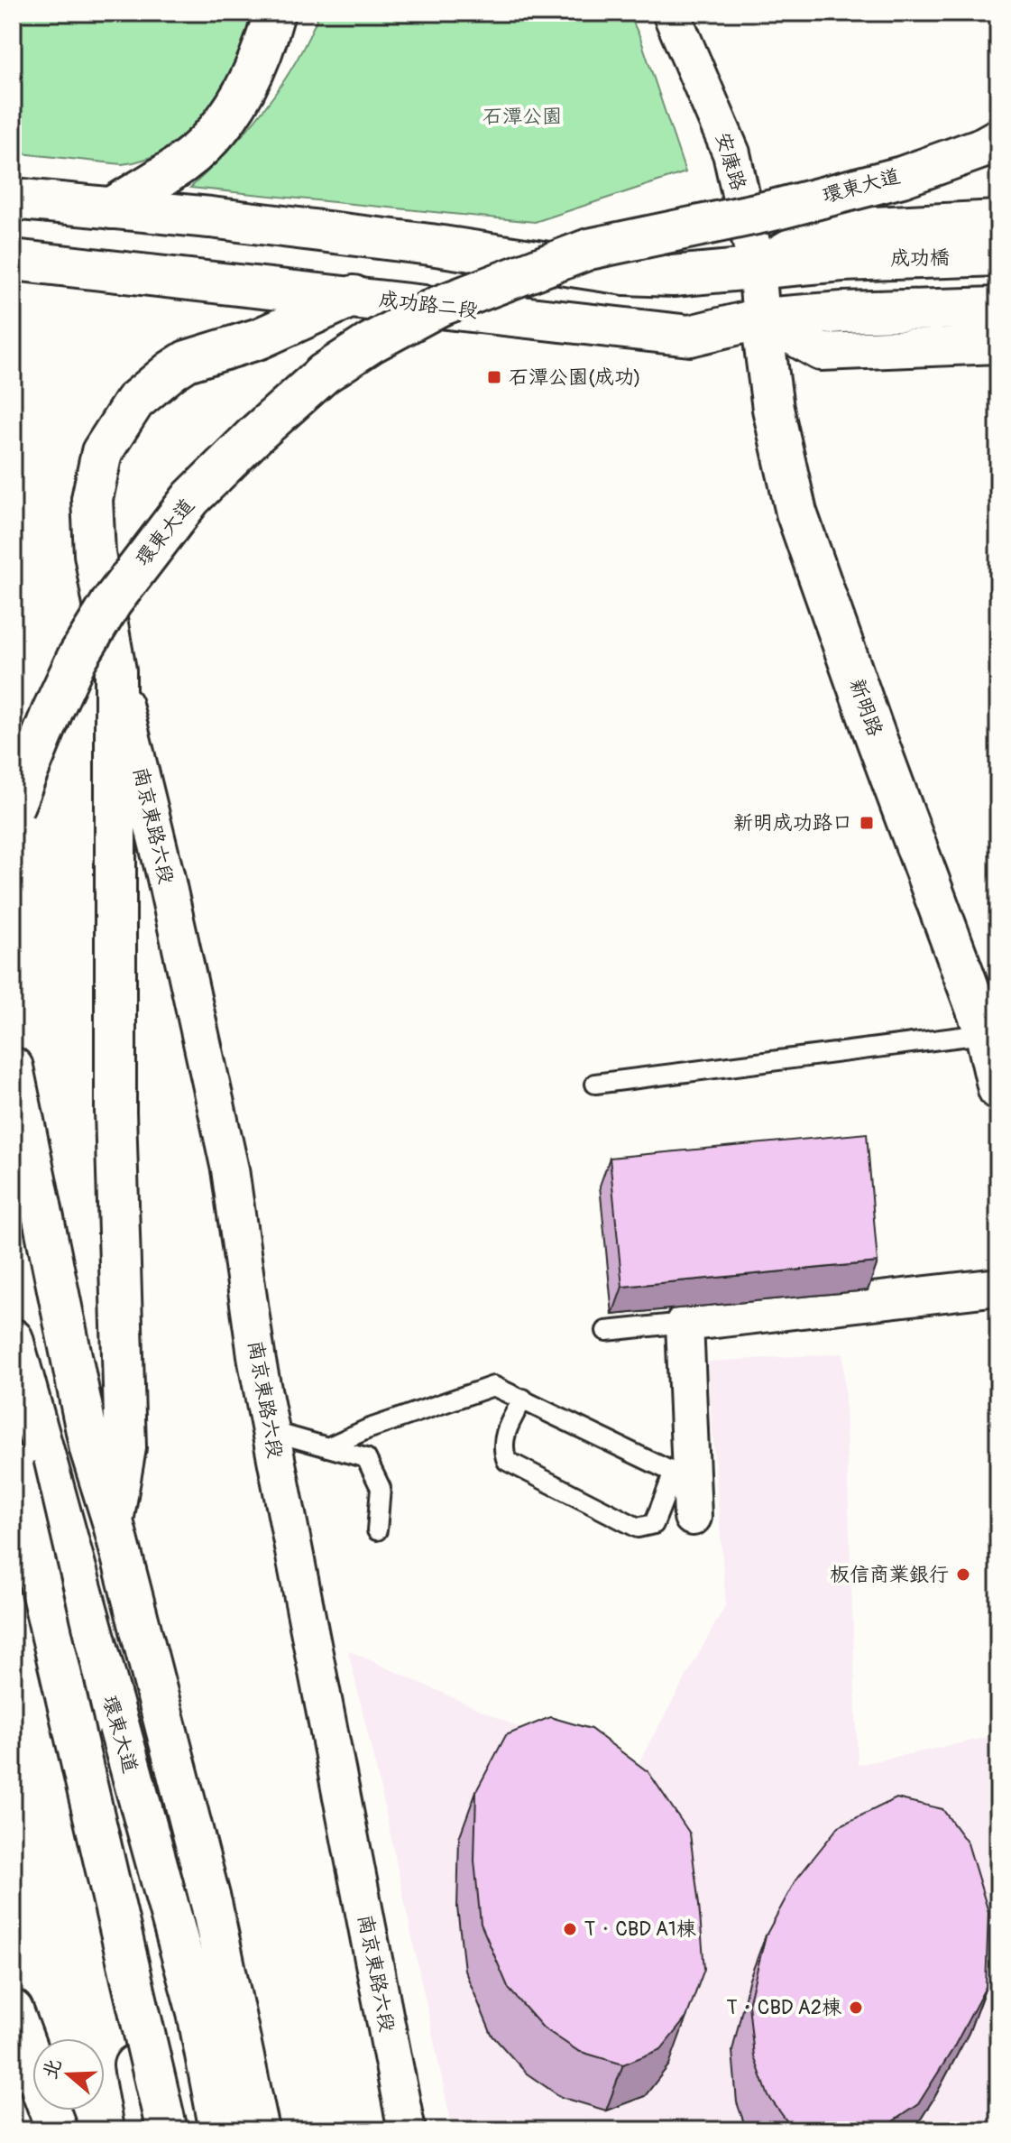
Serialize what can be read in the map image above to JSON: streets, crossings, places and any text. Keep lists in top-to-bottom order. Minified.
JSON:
{"streets":{"main road":["環東大道","成功橋","成功路二段","新明路"],"street":["安康路","南京東路六段"]},"crossings":[["安康路","成功橋"],["安康路","成功路二段"],["安康路","新明路"],["成功路二段","新明路"]],"parks":["石潭公園"],"places":{"transit":["石潭公園(成功)","新明成功路口"],"other":["板信商業銀行","T．CBD A1棟","T．CBD A2棟"]},"north":"left"}
